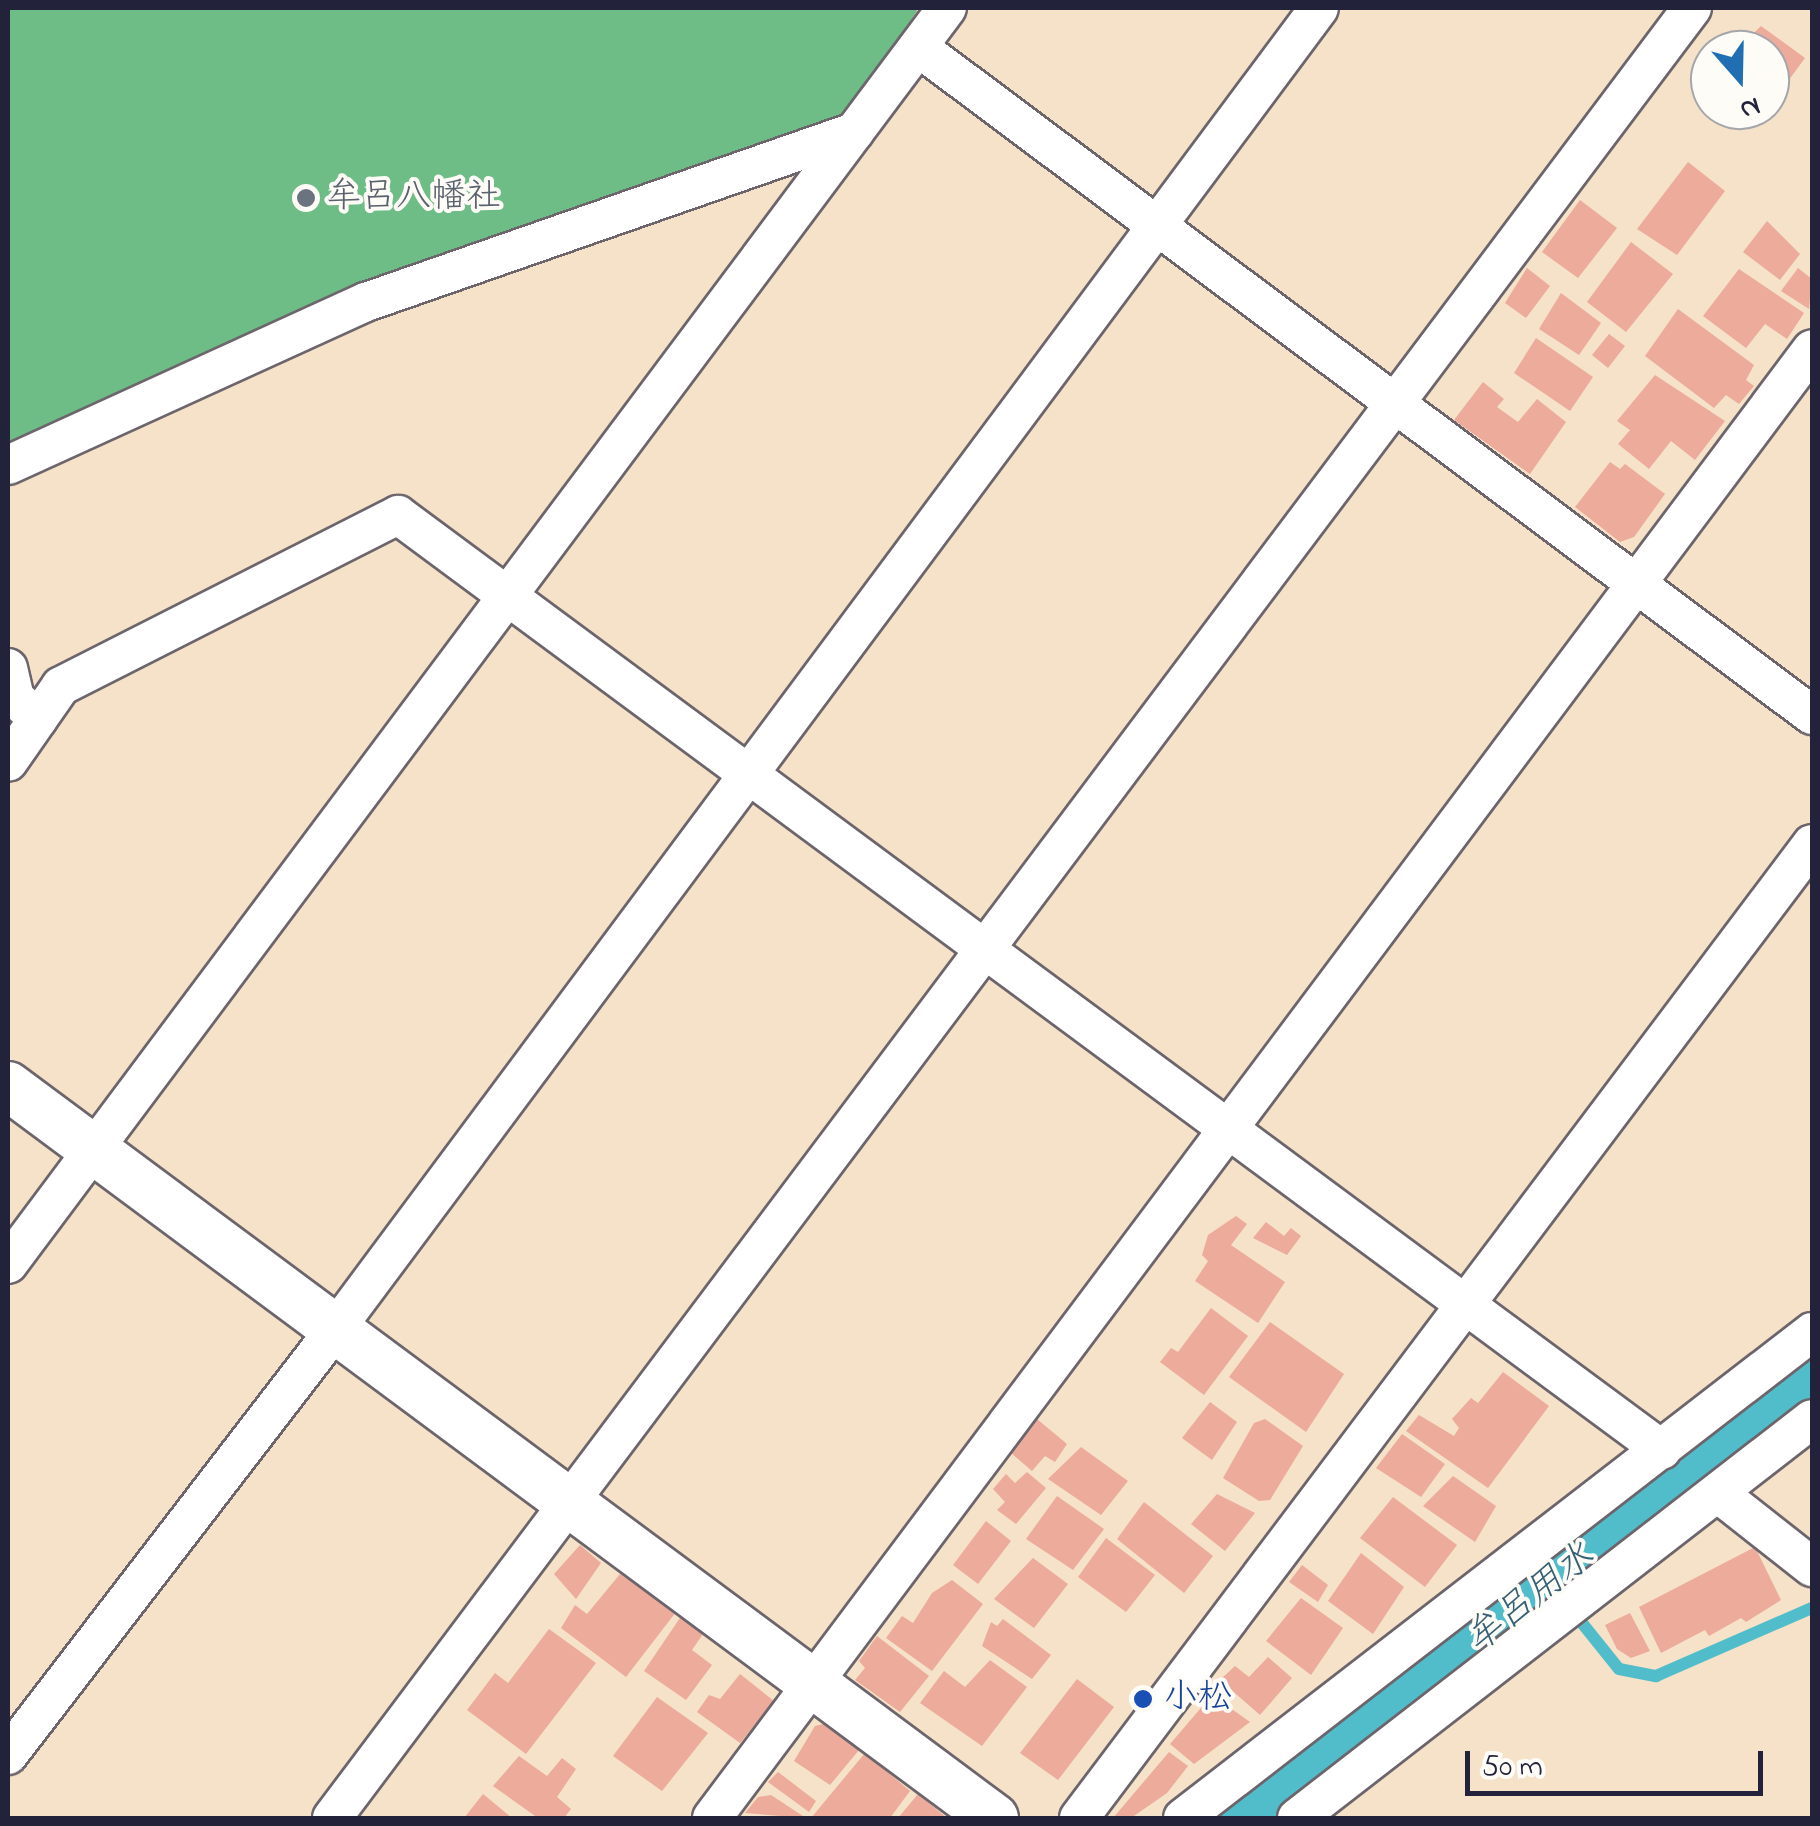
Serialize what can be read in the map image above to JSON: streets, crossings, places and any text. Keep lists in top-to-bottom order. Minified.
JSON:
{"water":["牟呂用水"],"places":["牟呂八幡社","小松"],"scale_bar":"50 m","north":"bottom"}
